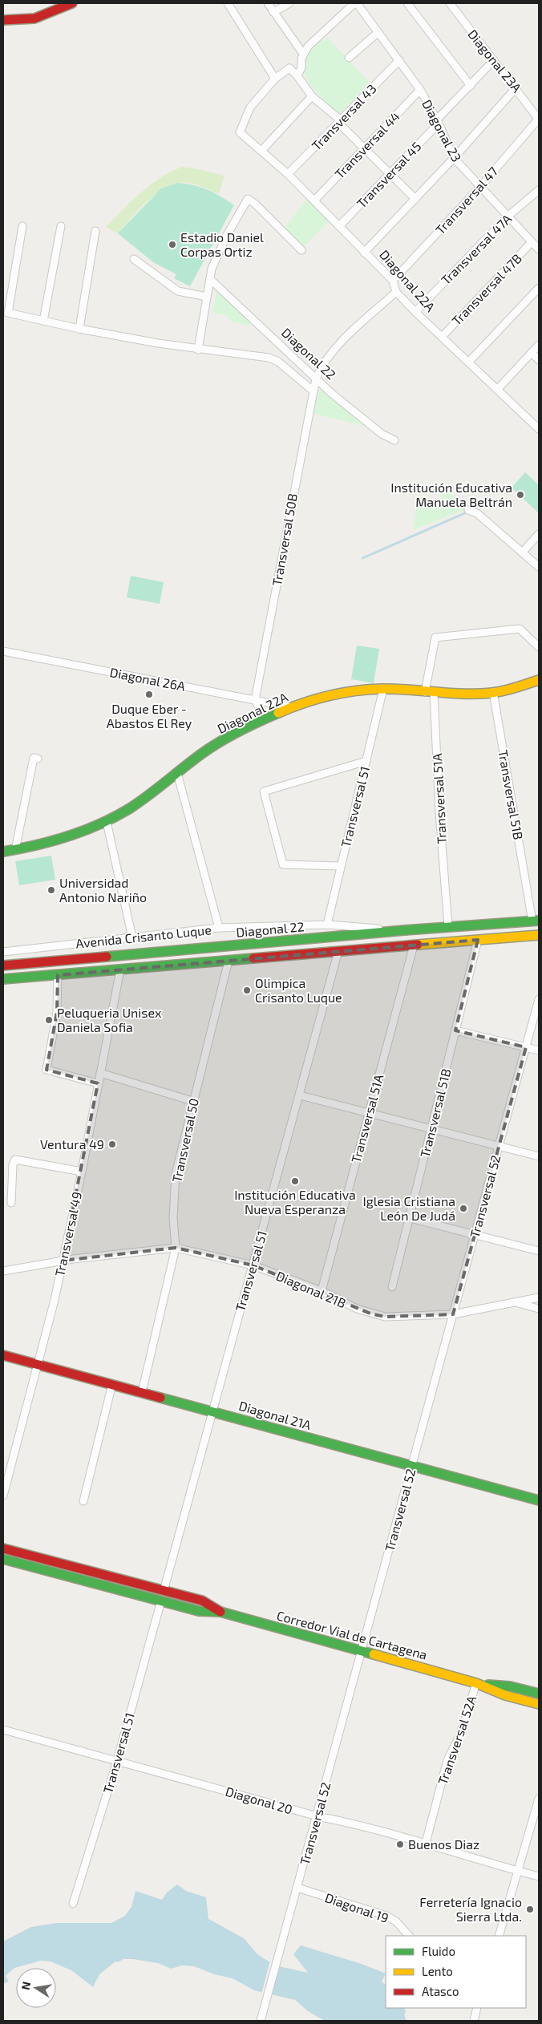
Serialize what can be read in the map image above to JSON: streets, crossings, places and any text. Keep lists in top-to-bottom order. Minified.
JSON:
{"streets":{"main road":["Diagonal 22A","Diagonal 22","Diagonal 21A","Corredor Vial de Cartagena"],"street":["Diagonal 23A","Transversal 43","Diagonal 23","Transversal 44","Transversal 45","Transversal 47","Transversal 47A","Transversal 47B","Transversal 50B","Diagonal 26A","Transversal 51B","Transversal 51A","Transversal 51","Avenida Crisanto Luque","Transversal 50","Transversal 52","Transversal 49","Diagonal 21B","Transversal 52A","Diagonal 20","Diagonal 19"]},"crossings":[["Diagonal 23A","Transversal 45"],["Diagonal 23A","Transversal 47"],["Transversal 43","Diagonal 23"],["Transversal 43","Diagonal 22A"],["Diagonal 23","Transversal 44"],["Diagonal 23","Transversal 45"],["Diagonal 23","Transversal 47"],["Diagonal 23","Transversal 47A"],["Diagonal 23","Transversal 47B"],["Transversal 44","Diagonal 22A"],["Transversal 45","Diagonal 22A"],["Transversal 47","Diagonal 22A"],["Transversal 47A","Diagonal 22A"],["Diagonal 22A","Transversal 47B"],["Diagonal 22A","Diagonal 26A"],["Diagonal 22A","Transversal 51B"],["Diagonal 22A","Transversal 51A"],["Diagonal 22A","Transversal 51"],["Diagonal 22","Transversal 50B"],["Diagonal 22","Transversal 51B"],["Diagonal 22","Transversal 51A"],["Diagonal 22","Avenida Crisanto Luque"],["Transversal 50B","Diagonal 26A"],["Transversal 51A","Diagonal 21B"],["Transversal 51","Avenida Crisanto Luque"],["Transversal 51","Diagonal 21B"],["Transversal 51","Diagonal 21A"],["Transversal 51","Corredor Vial de Cartagena"],["Transversal 51","Diagonal 20"],["Transversal 50","Diagonal 21B"],["Transversal 50","Diagonal 21A"],["Transversal 52","Diagonal 21B"],["Transversal 52","Diagonal 21A"],["Transversal 52","Corredor Vial de Cartagena"],["Transversal 52","Diagonal 20"],["Transversal 52","Diagonal 19"],["Transversal 49","Diagonal 21B"],["Transversal 49","Diagonal 21A"],["Corredor Vial de Cartagena","Transversal 52A"],["Transversal 52A","Diagonal 20"]],"places":["Estadio Daniel Corpas Ortiz","Institución Educativa Manuela Beltrán","Duque Eber - Abastos El Rey","Universidad Antonio Nariño","Olimpica Crisanto Luque","Peluqueria Unisex Daniela Sofia","Ventura 49","Institución Educativa Nueva Esperanza","Iglesia Cristiana León De Judá","Buenos Diaz","Ferretería Ignacio Sierra Ltda."],"legend":["Fluido","Lento","Atasco"],"north":"left"}
